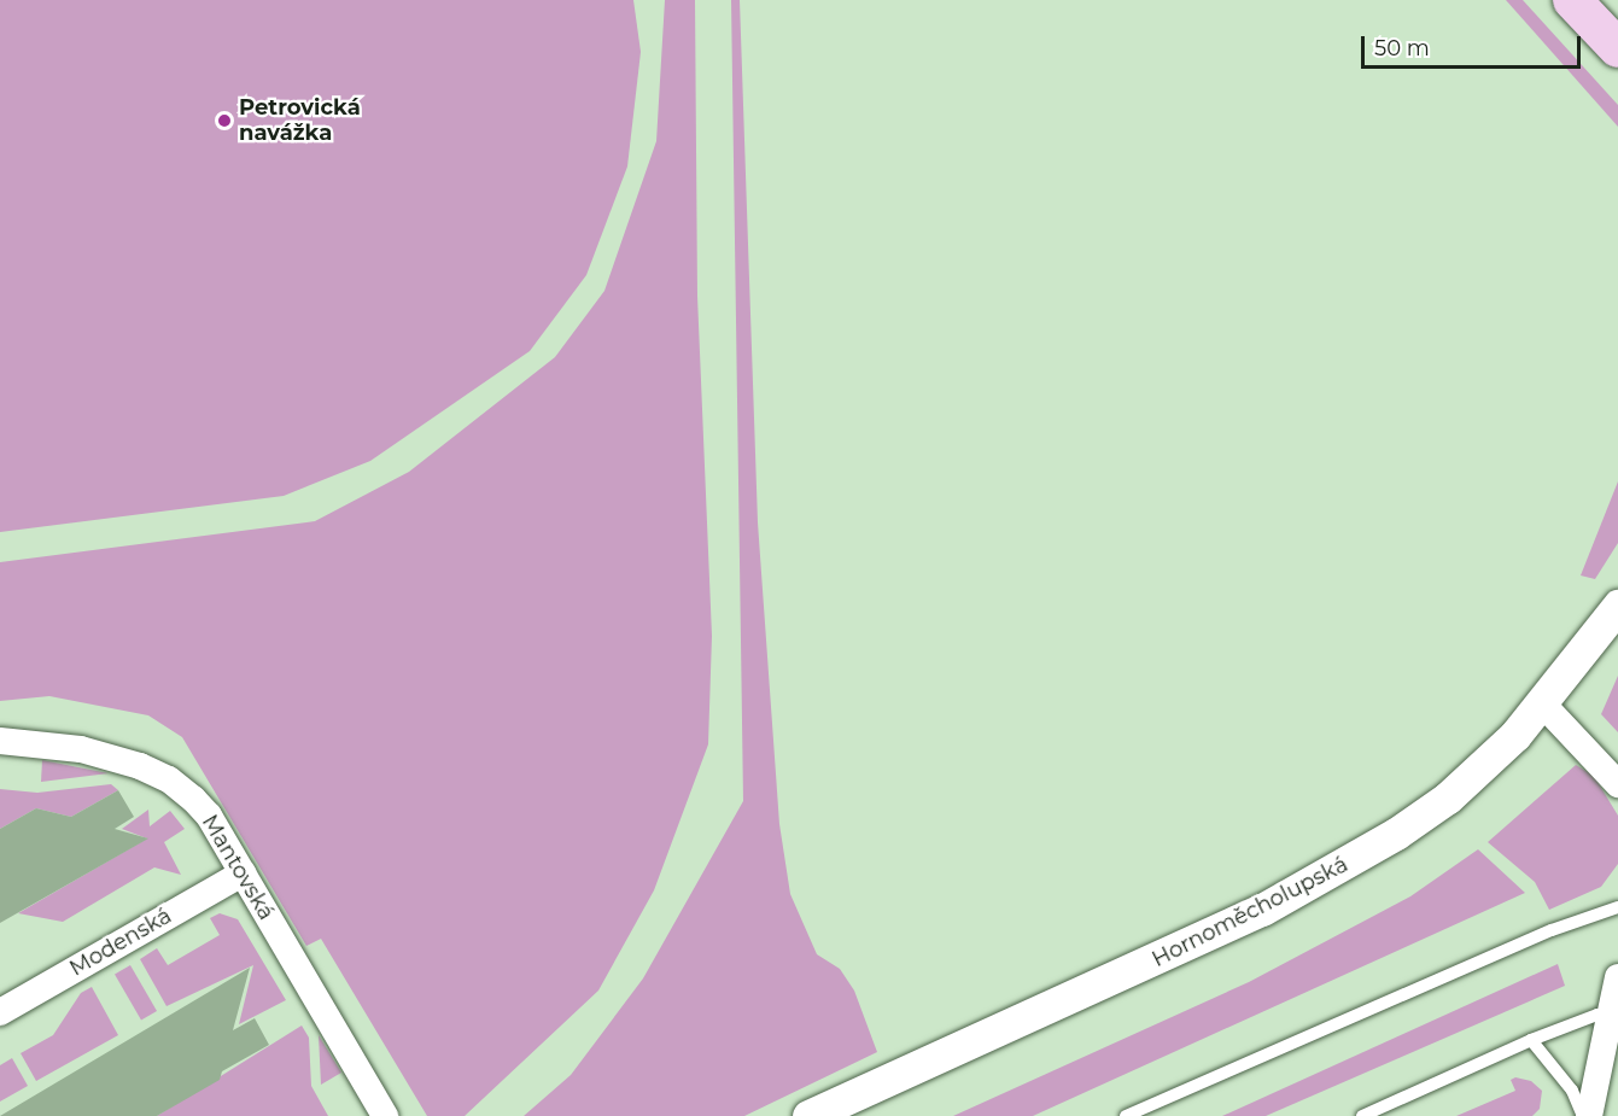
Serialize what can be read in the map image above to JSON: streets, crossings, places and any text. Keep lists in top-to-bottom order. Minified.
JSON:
{"streets":{"street":["Mantovská","Hornoměcholupská","Modenská"]},"crossings":[["Mantovská","Modenská"]],"places":["Petrovická navážka"],"scale_bar":"50 m"}
